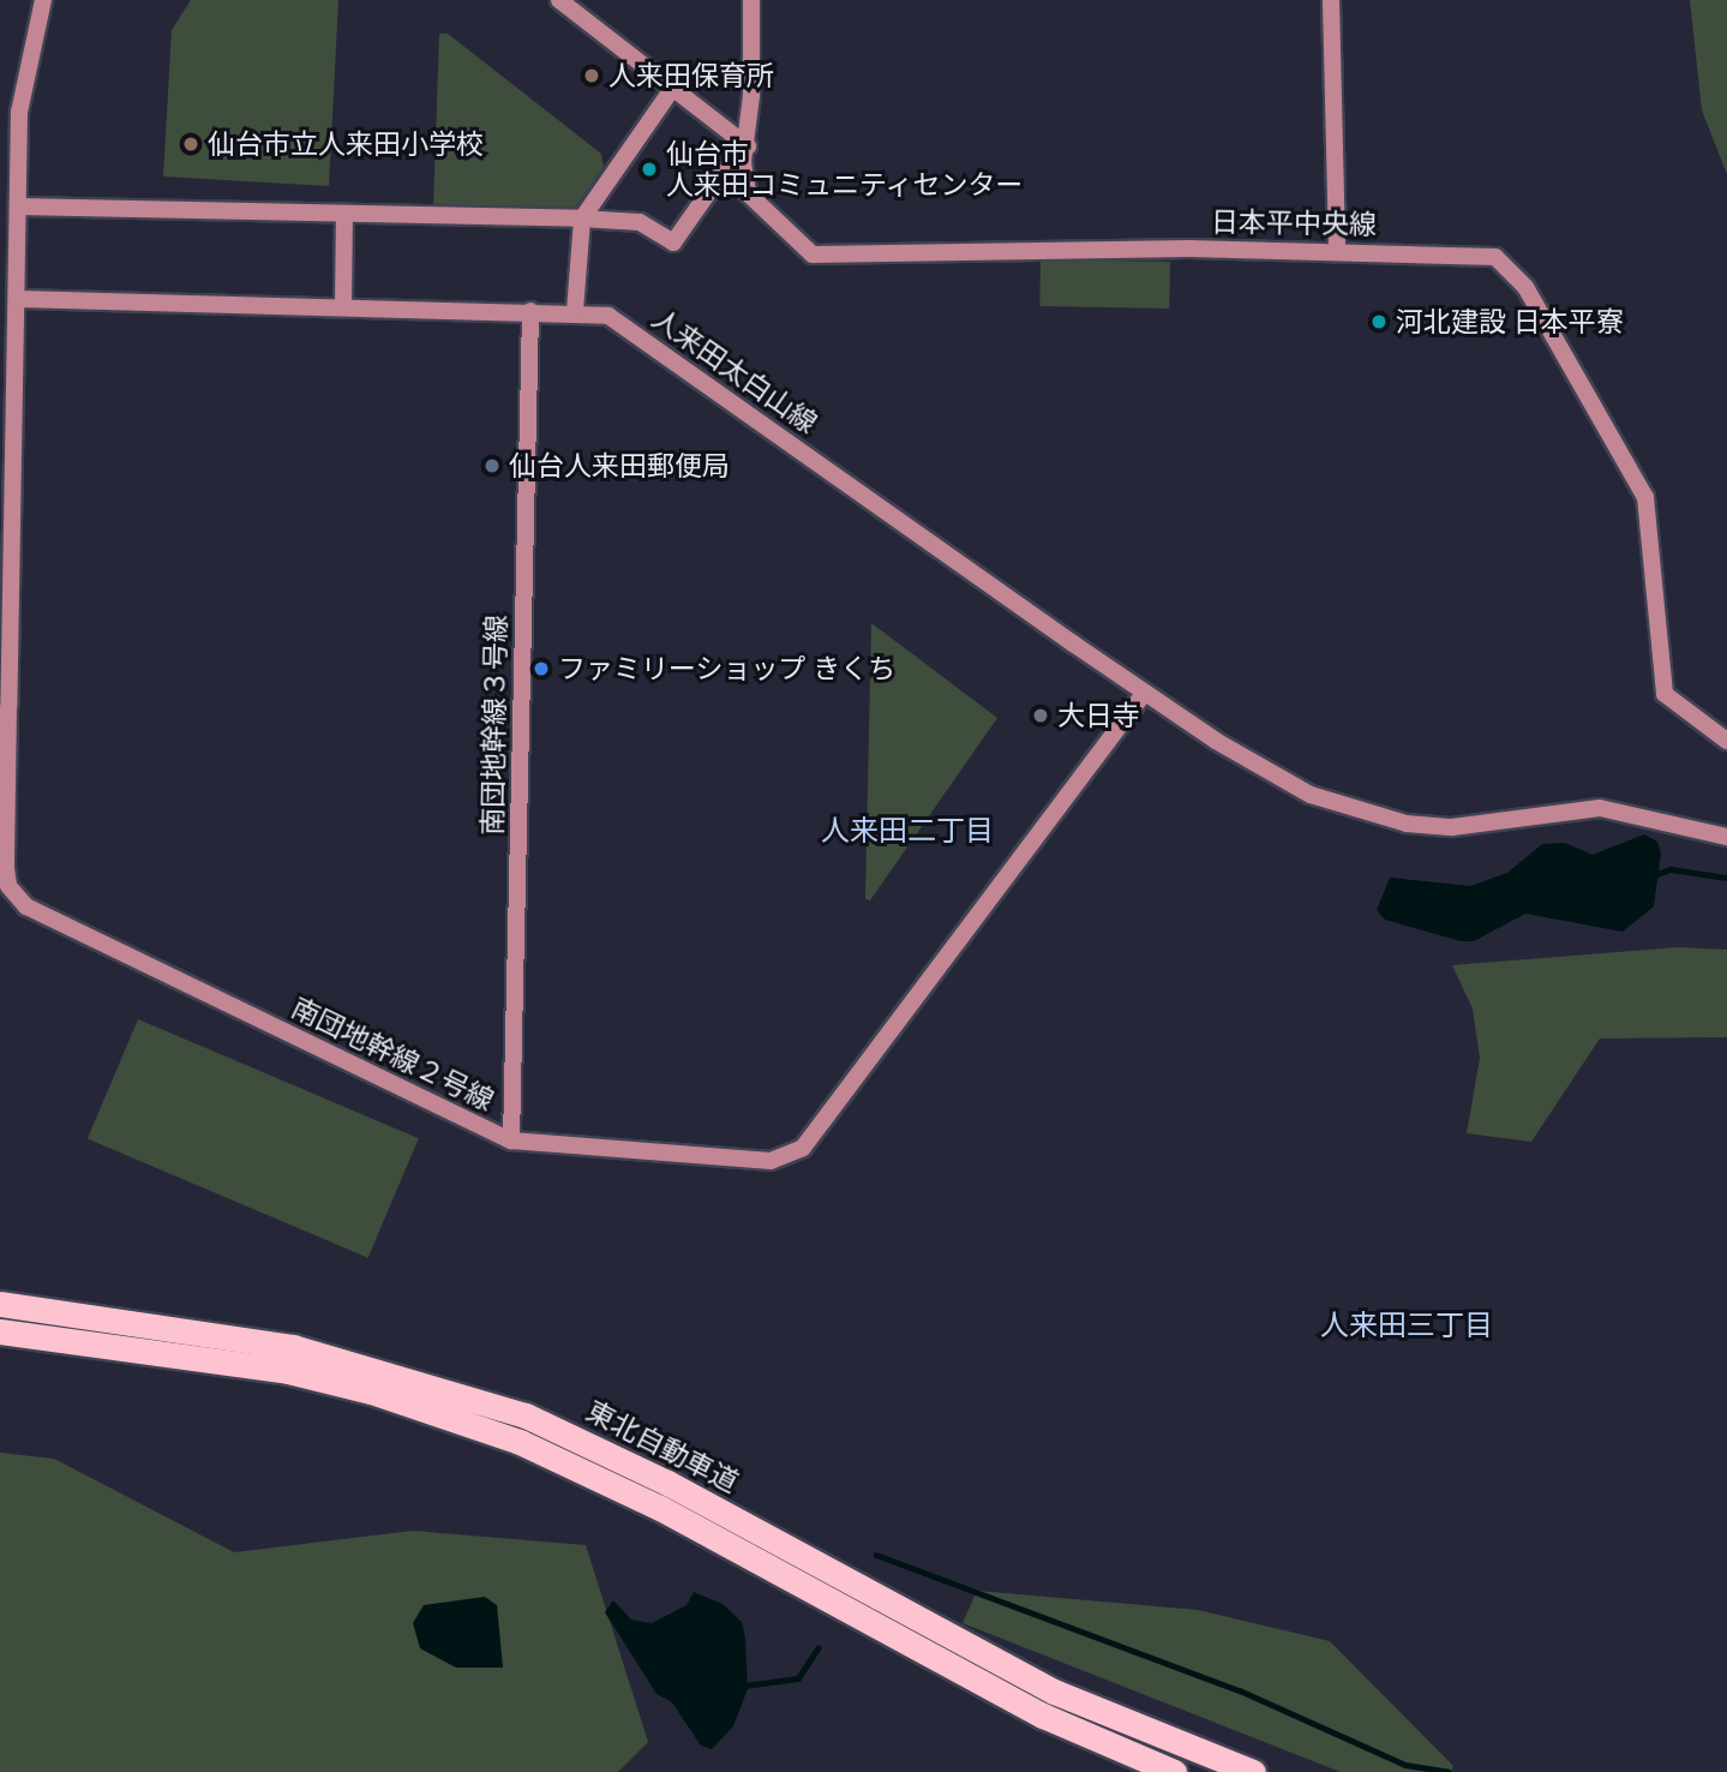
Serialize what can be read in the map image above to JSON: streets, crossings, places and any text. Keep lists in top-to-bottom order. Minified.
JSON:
{"streets":{"highway":["東北自動車道"],"street":["日本平中央線","人来田太白山線","南団地幹線３号線","南団地幹線２号線"]},"crossings":[["人来田太白山線","南団地幹線３号線"],["人来田太白山線","南団地幹線２号線"],["南団地幹線３号線","南団地幹線２号線"]],"districts":["人来田二丁目","人来田三丁目"],"places":["人来田保育所","仙台市立人来田小学校","仙台市 人来田コミュニティセンター","河北建設 日本平寮","仙台人来田郵便局","ファミリーショップ きくち","大日寺"]}
